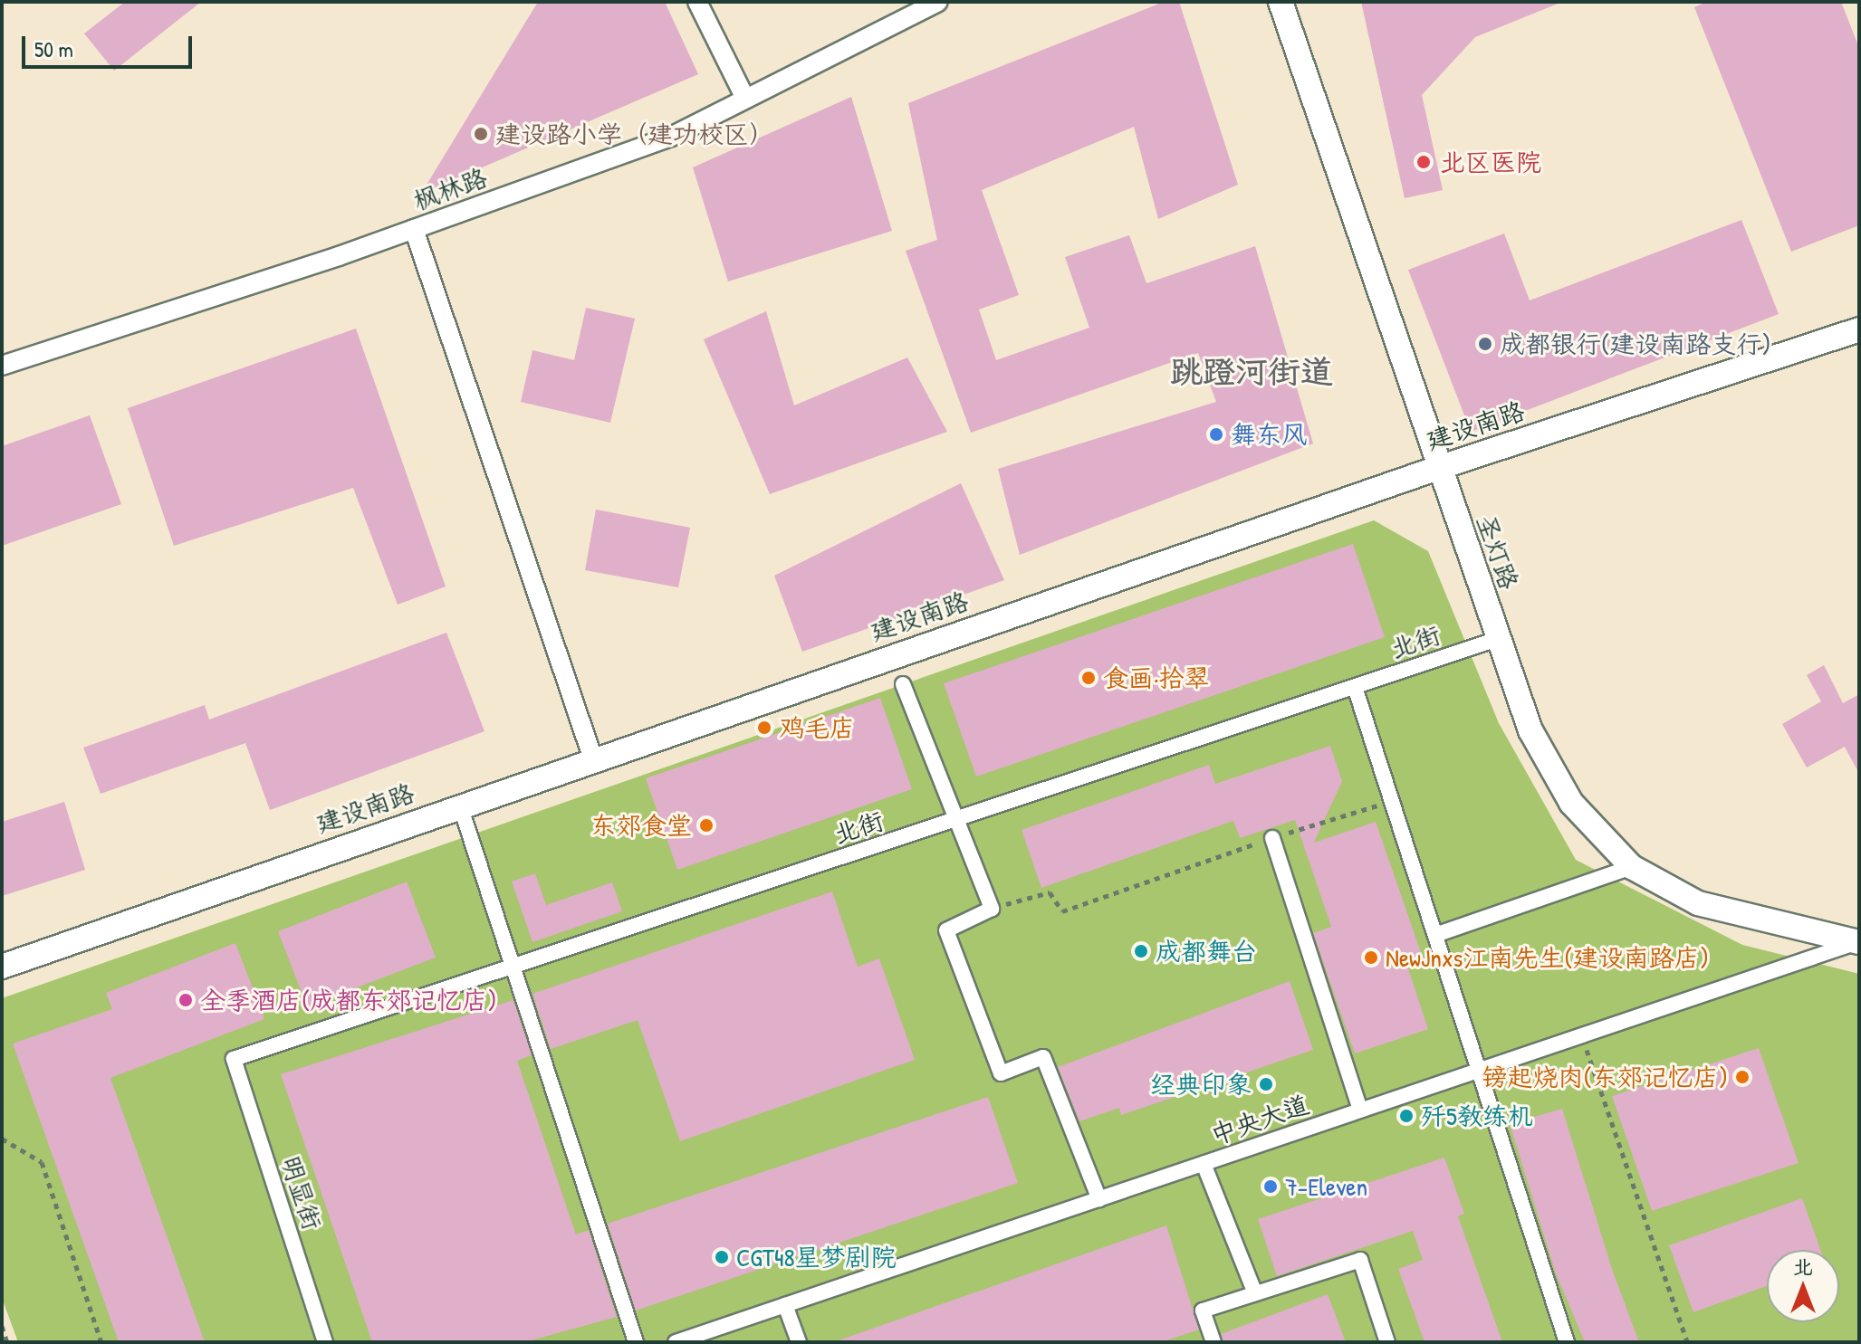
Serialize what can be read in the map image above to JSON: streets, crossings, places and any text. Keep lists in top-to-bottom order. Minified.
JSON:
{"streets":{"street":["枫林路","建设南路","圣灯路","北街","中央大道","明显街"]},"crossings":[["建设南路","圣灯路"],["圣灯路","北街"],["圣灯路","中央大道"],["北街","明显街"]],"districts":["跳蹬河街道"],"places":["建设路小学（建功校区）","北区医院","成都银行(建设南路支行)","舞东风","食画·拾翠","鸡毛店","东郊食堂","成都舞台","NewJnxs江南先生(建设南路店)","全季酒店(成都东郊记忆店)","镑起烧肉(东郊记忆店)","经典印象","歼5教练机","7-Eleven","CGT48星梦剧院"],"scale_bar":"50 m","north":"top"}
